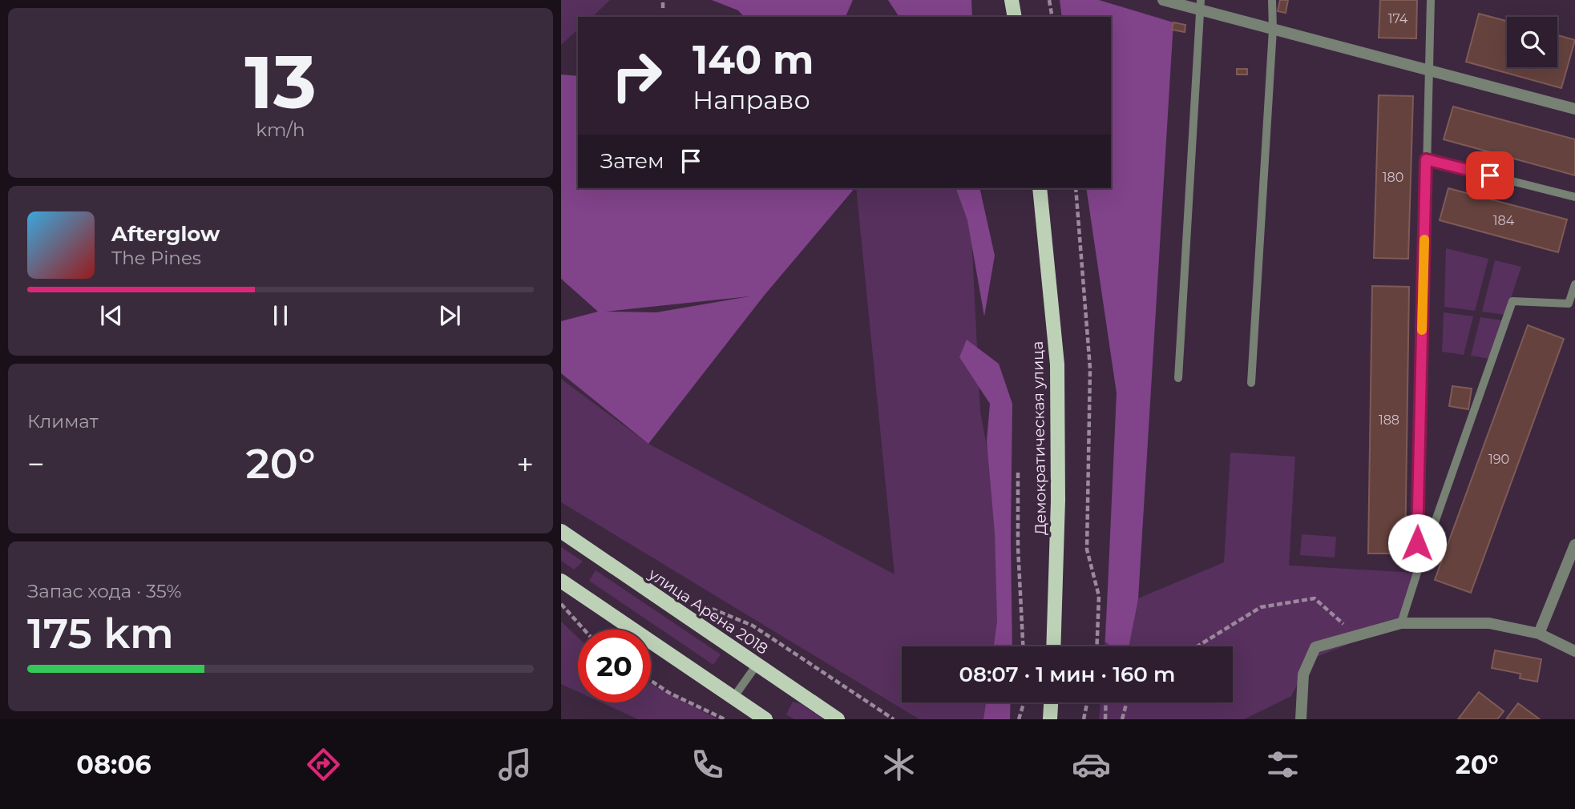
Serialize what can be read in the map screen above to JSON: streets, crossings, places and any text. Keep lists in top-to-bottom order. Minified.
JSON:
{"streets":{"main road":["Демократическая улица","улица Арена 2018"]},"house_numbers":["174","180","184","188","190"],"page":{"tile":[["13","km/h"],"Климат",["Запас хода · 35%","175 km"]],"turn":["140 m","Направо"],"then":"Затем","song":["Afterglow","The Pines"],"heat":["−","20°","+"],"limit":"20","trip":"08:07 · 1 мин · 160 m","tabs":["08:06","20°"]}}
